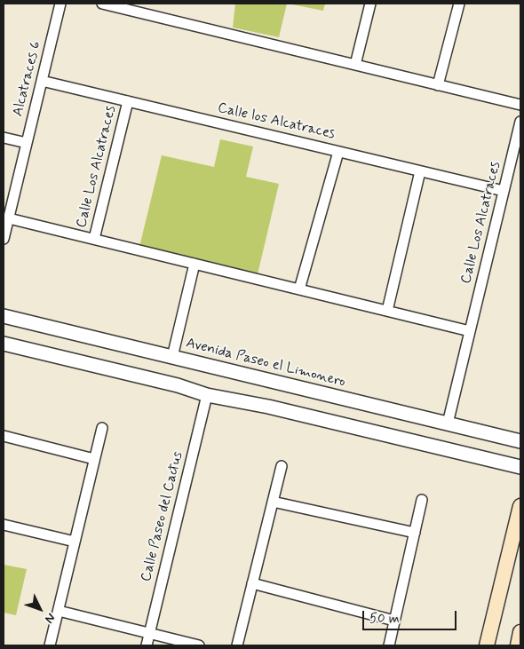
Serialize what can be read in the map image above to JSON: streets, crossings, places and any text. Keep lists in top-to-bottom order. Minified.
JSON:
{"streets":{"street":["Alcatraces 6","Calle los Alcatraces","Calle Los Alcatraces","Avenida Paseo el Limonero","Calle Paseo del Cactus"]},"crossings":[["Alcatraces 6","Calle los Alcatraces"],["Alcatraces 6","Calle Los Alcatraces"],["Calle los Alcatraces","Calle Los Alcatraces"],["Calle Los Alcatraces","Avenida Paseo el Limonero"]],"scale_bar":"50 m","north":"bottom right"}
